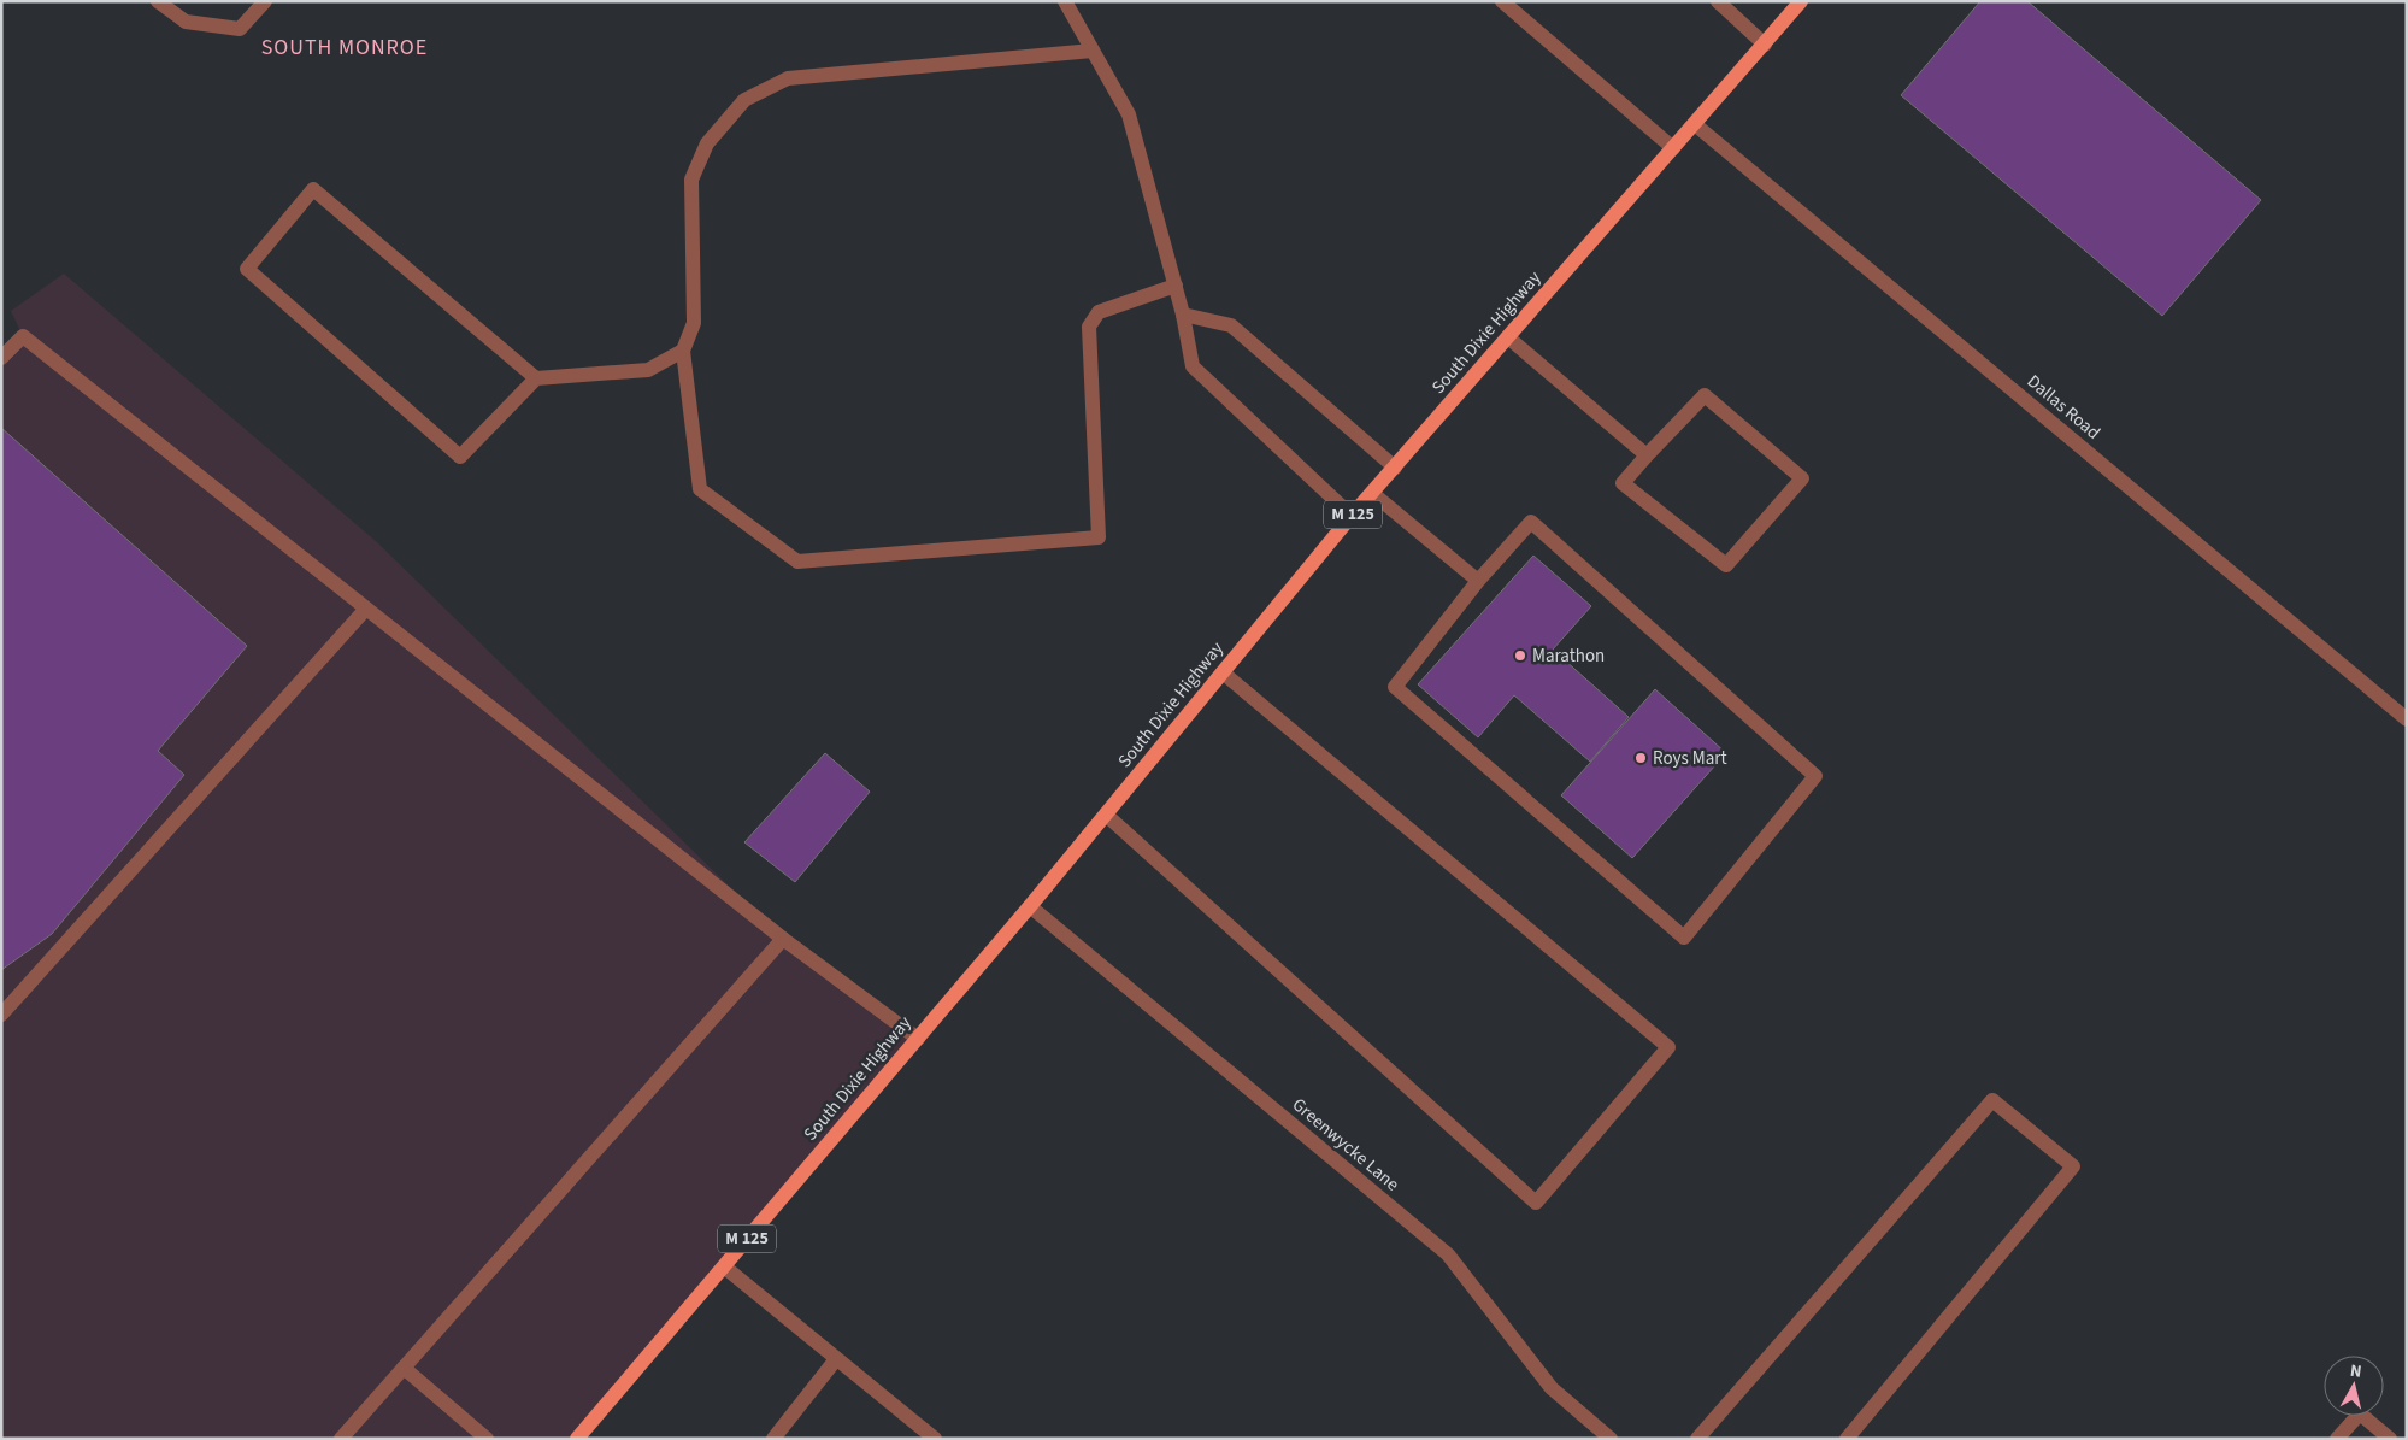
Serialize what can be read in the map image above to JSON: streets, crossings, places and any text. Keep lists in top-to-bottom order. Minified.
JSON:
{"streets":{"main road":["South Dixie Highway","M 125"],"street":["Dallas Road","Greenwycke Lane"]},"crossings":[["South Dixie Highway","Dallas Road"],["South Dixie Highway","Greenwycke Lane"]],"districts":["SOUTH MONROE"],"places":["Marathon","Roys Mart"],"north":"top"}
